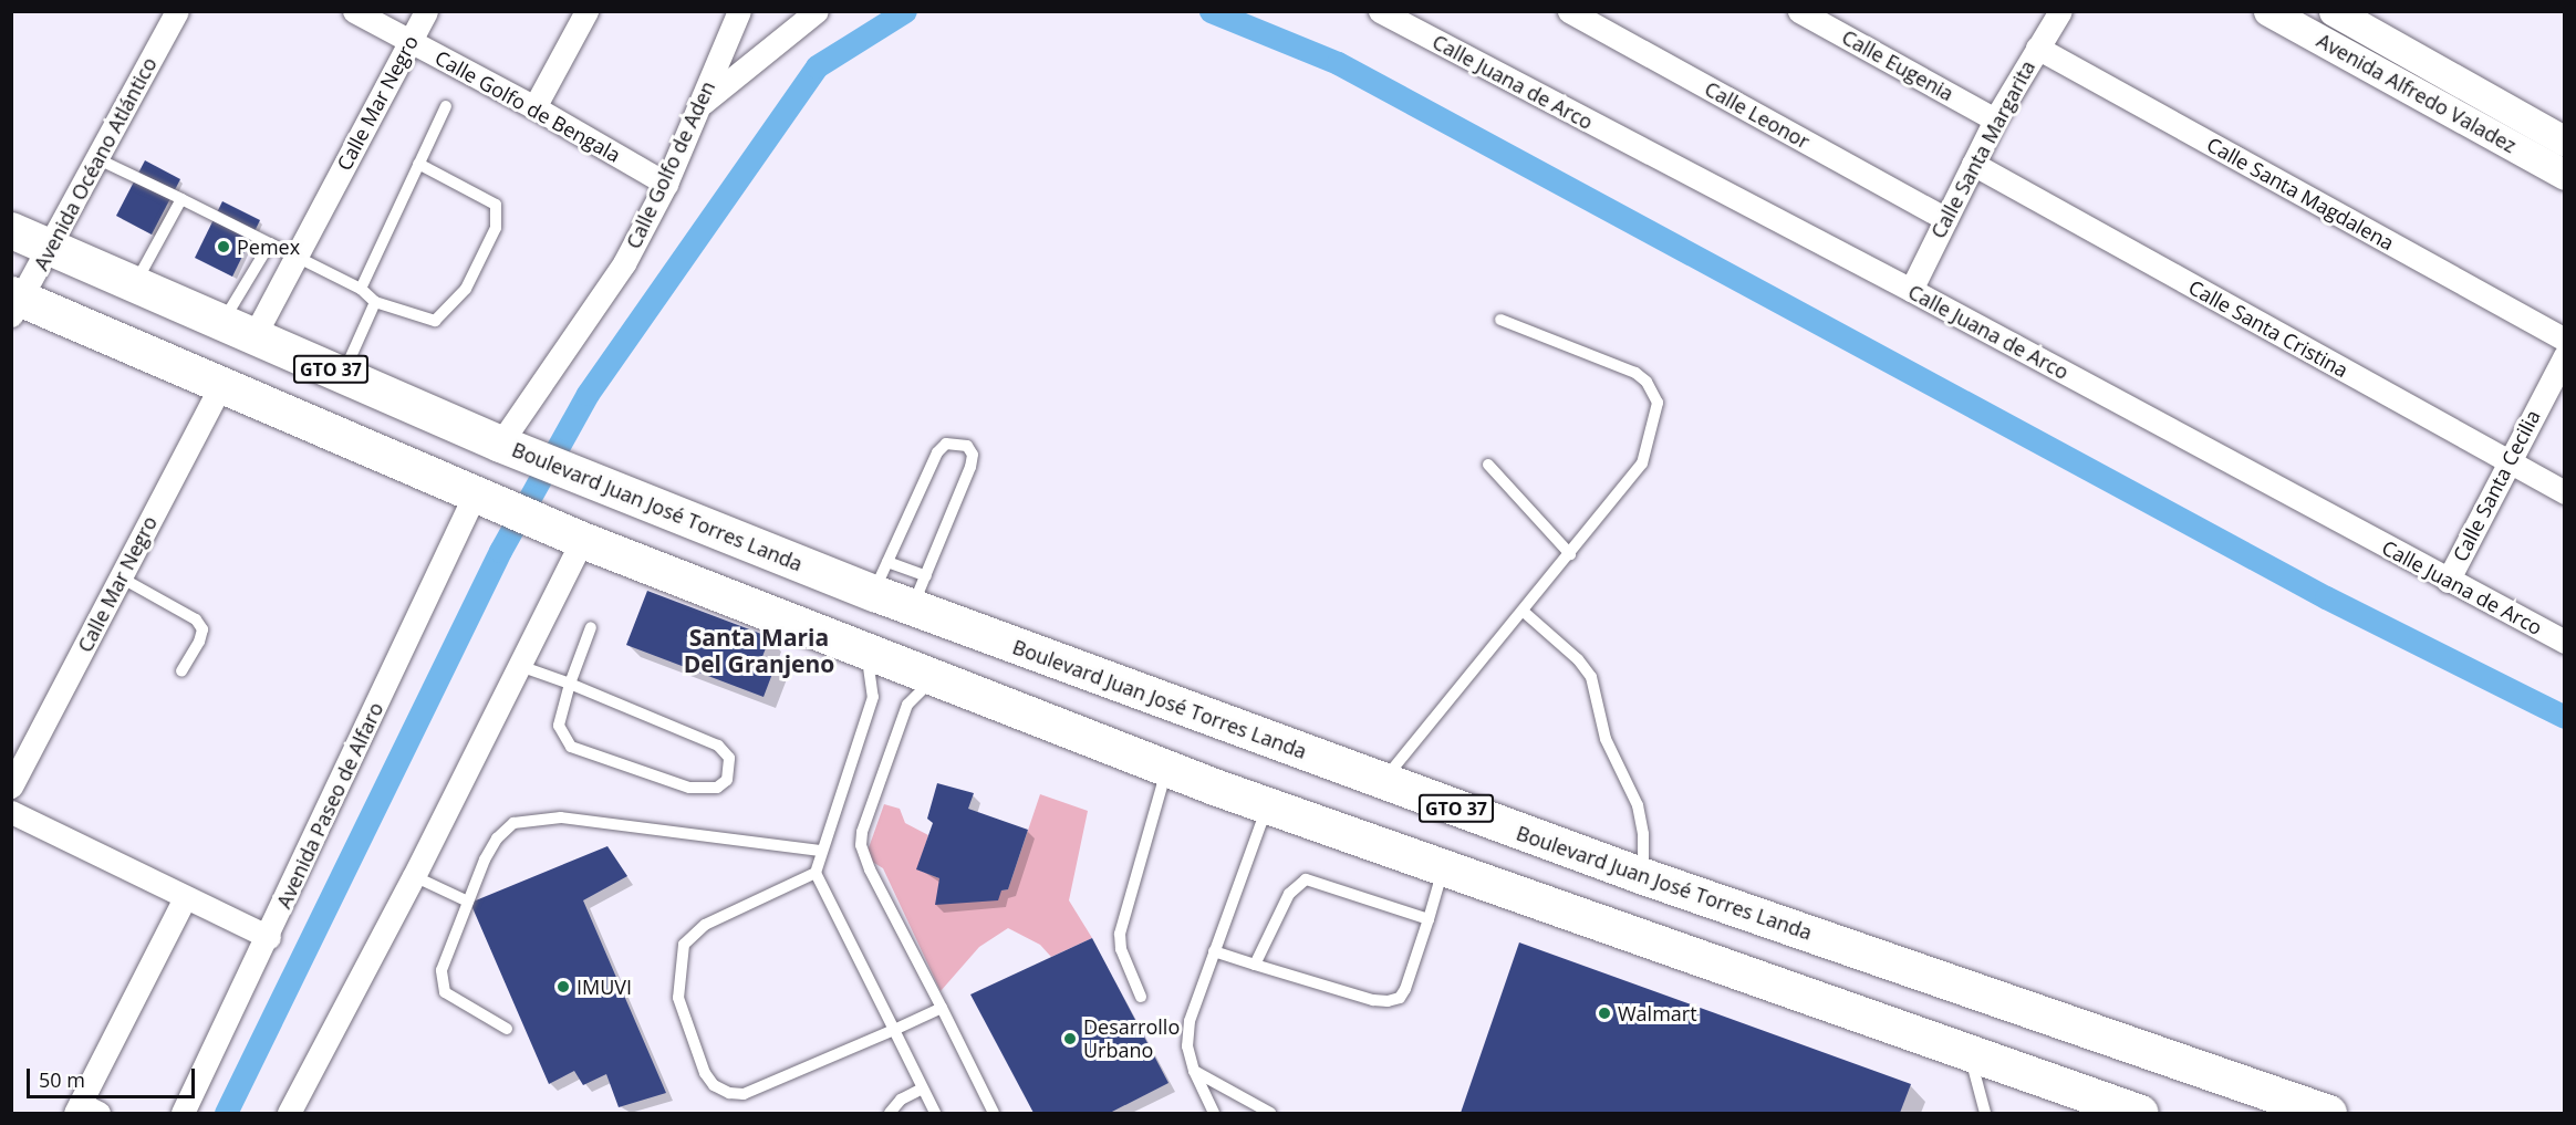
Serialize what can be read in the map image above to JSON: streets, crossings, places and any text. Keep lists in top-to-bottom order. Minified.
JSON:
{"streets":{"main road":["GTO 37","Boulevard Juan José Torres Landa"],"street":["Calle Eugenia","Calle Juana de Arco","Avenida Alfredo Valadez","Calle Mar Negro","Calle Golfo de Bengala","Calle Leonor","Calle Santa Margarita","Avenida Océano Atlántico","Calle Golfo de Aden","Calle Santa Magdalena","Calle Santa Cristina","Calle Santa Cecilia","Avenida Paseo de Alfaro"]},"crossings":[["Calle Eugenia","Calle Santa Margarita"],["Calle Juana de Arco","Calle Santa Margarita"],["Calle Juana de Arco","Calle Santa Cecilia"],["Calle Mar Negro","Calle Golfo de Bengala"],["Calle Mar Negro","GTO 37"],["Calle Mar Negro","Boulevard Juan José Torres Landa"],["Calle Golfo de Bengala","Calle Golfo de Aden"],["Calle Leonor","Calle Santa Margarita"],["Calle Santa Margarita","Calle Santa Magdalena"],["Calle Santa Margarita","Calle Santa Cristina"],["Avenida Océano Atlántico","GTO 37"],["Avenida Océano Atlántico","Boulevard Juan José Torres Landa"],["Calle Golfo de Aden","Boulevard Juan José Torres Landa"],["Calle Santa Cristina","Calle Santa Cecilia"],["GTO 37","Avenida Paseo de Alfaro"]],"districts":["Santa Maria Del Granjeno"],"places":["Pemex","IMUVI","Walmart","Desarrollo Urbano"],"scale_bar":"50 m"}
